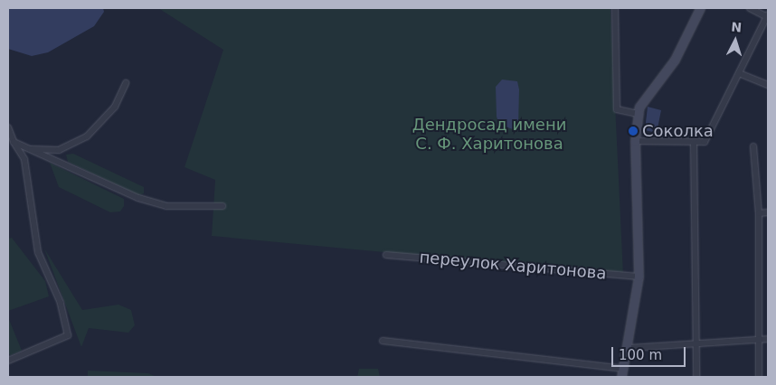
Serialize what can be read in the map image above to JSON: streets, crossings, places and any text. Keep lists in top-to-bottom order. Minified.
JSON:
{"streets":{"street":["переулок Харитонова"]},"parks":["Дендросад имени С. Ф. Харитонова"],"places":["Соколка"],"scale_bar":"100 m","north":"top"}
